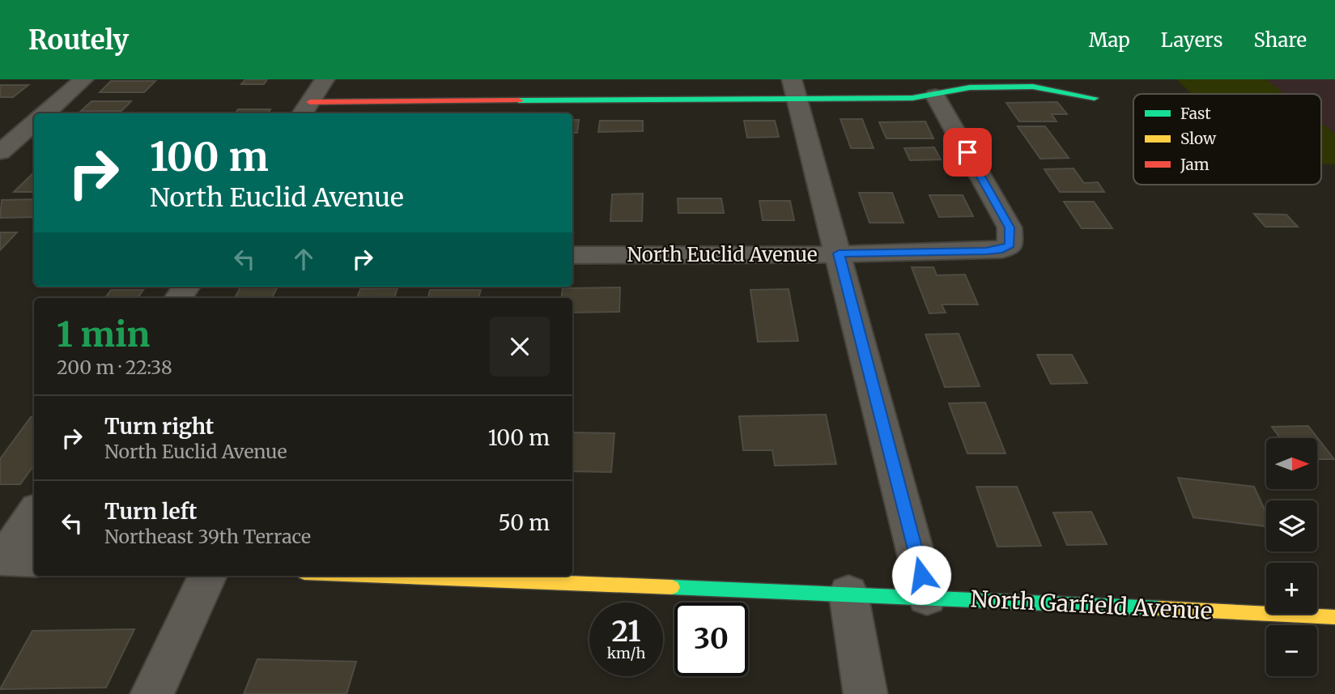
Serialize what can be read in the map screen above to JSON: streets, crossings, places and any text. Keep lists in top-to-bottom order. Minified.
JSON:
{"streets":{"street":["North Euclid Avenue","North Garfield Avenue"]},"legend":["Fast","Slow","Jam"],"north":"right","page":{"header":"Routely","nav":["Map","Layers","Share"],"turn":["100 m","North Euclid Avenue"],"heading":["1 min","200 m · 22:38"],"list":[{"name":"Turn right","note":"North Euclid Avenue","value":"100 m"},{"name":"Turn left","note":"Northeast 39th Terrace","value":"50 m"}],"map_buttons":["+","−"],"speed":"21 km/h","limit":"30"}}
